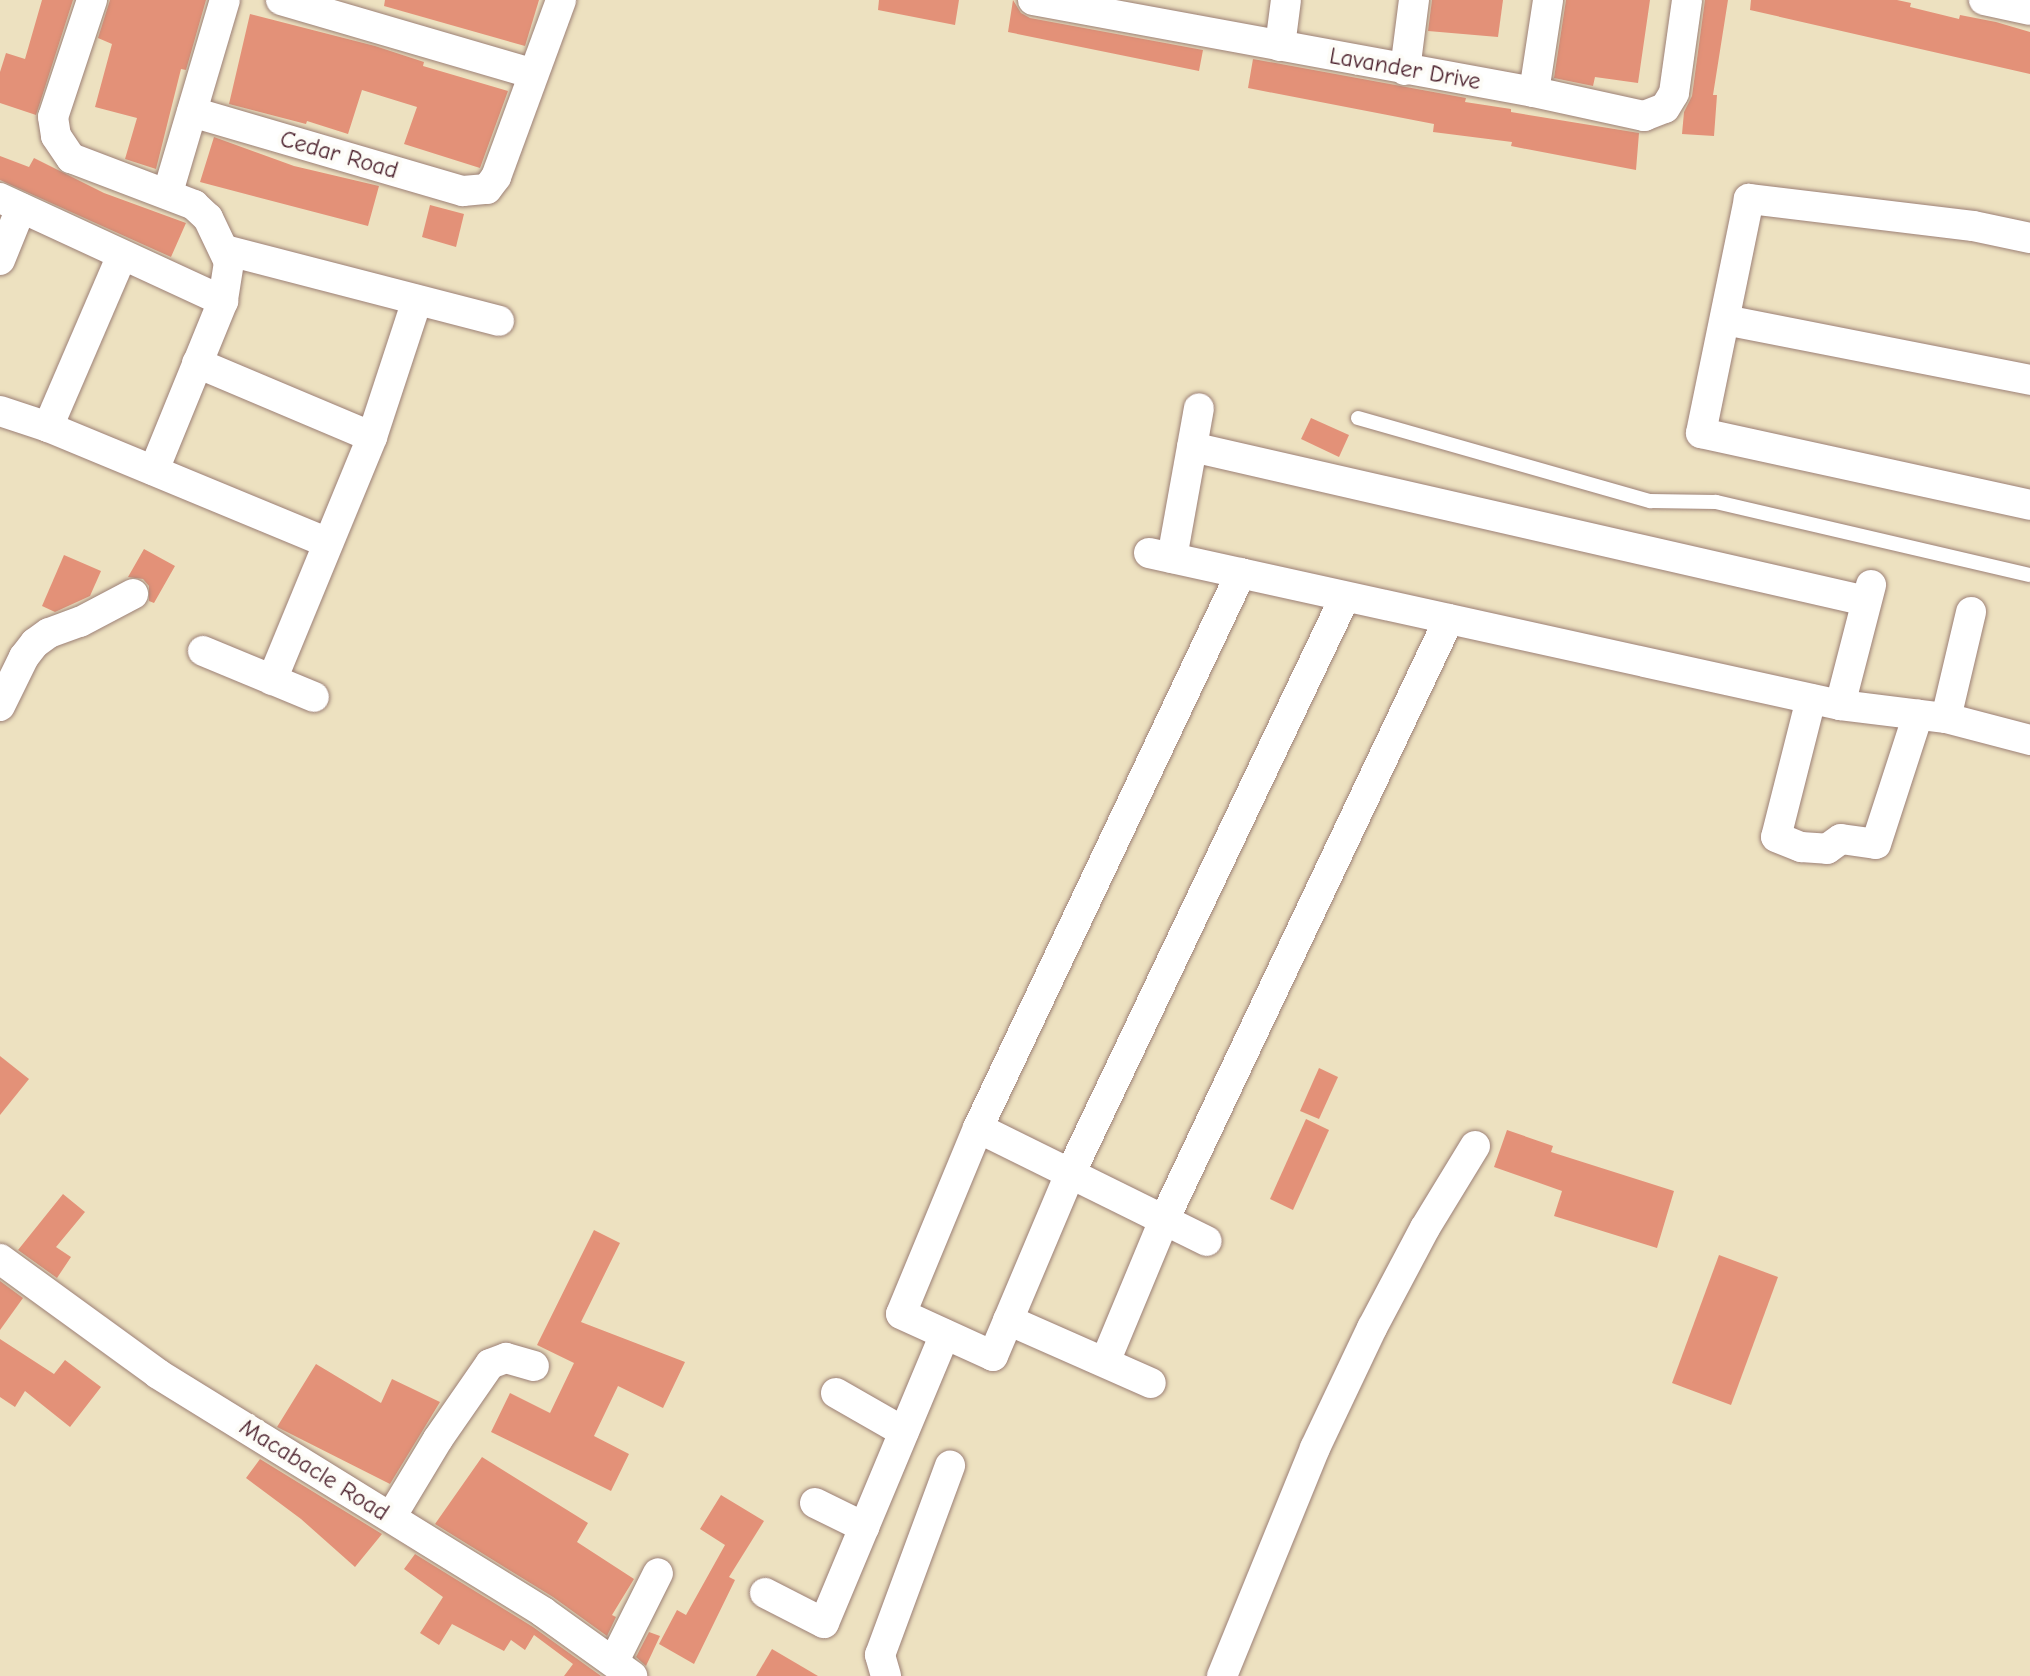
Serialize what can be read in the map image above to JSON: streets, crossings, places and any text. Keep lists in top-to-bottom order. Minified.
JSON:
{"streets":{"street":["Lavander Drive","Cedar Road","Macabacle Road"]}}
